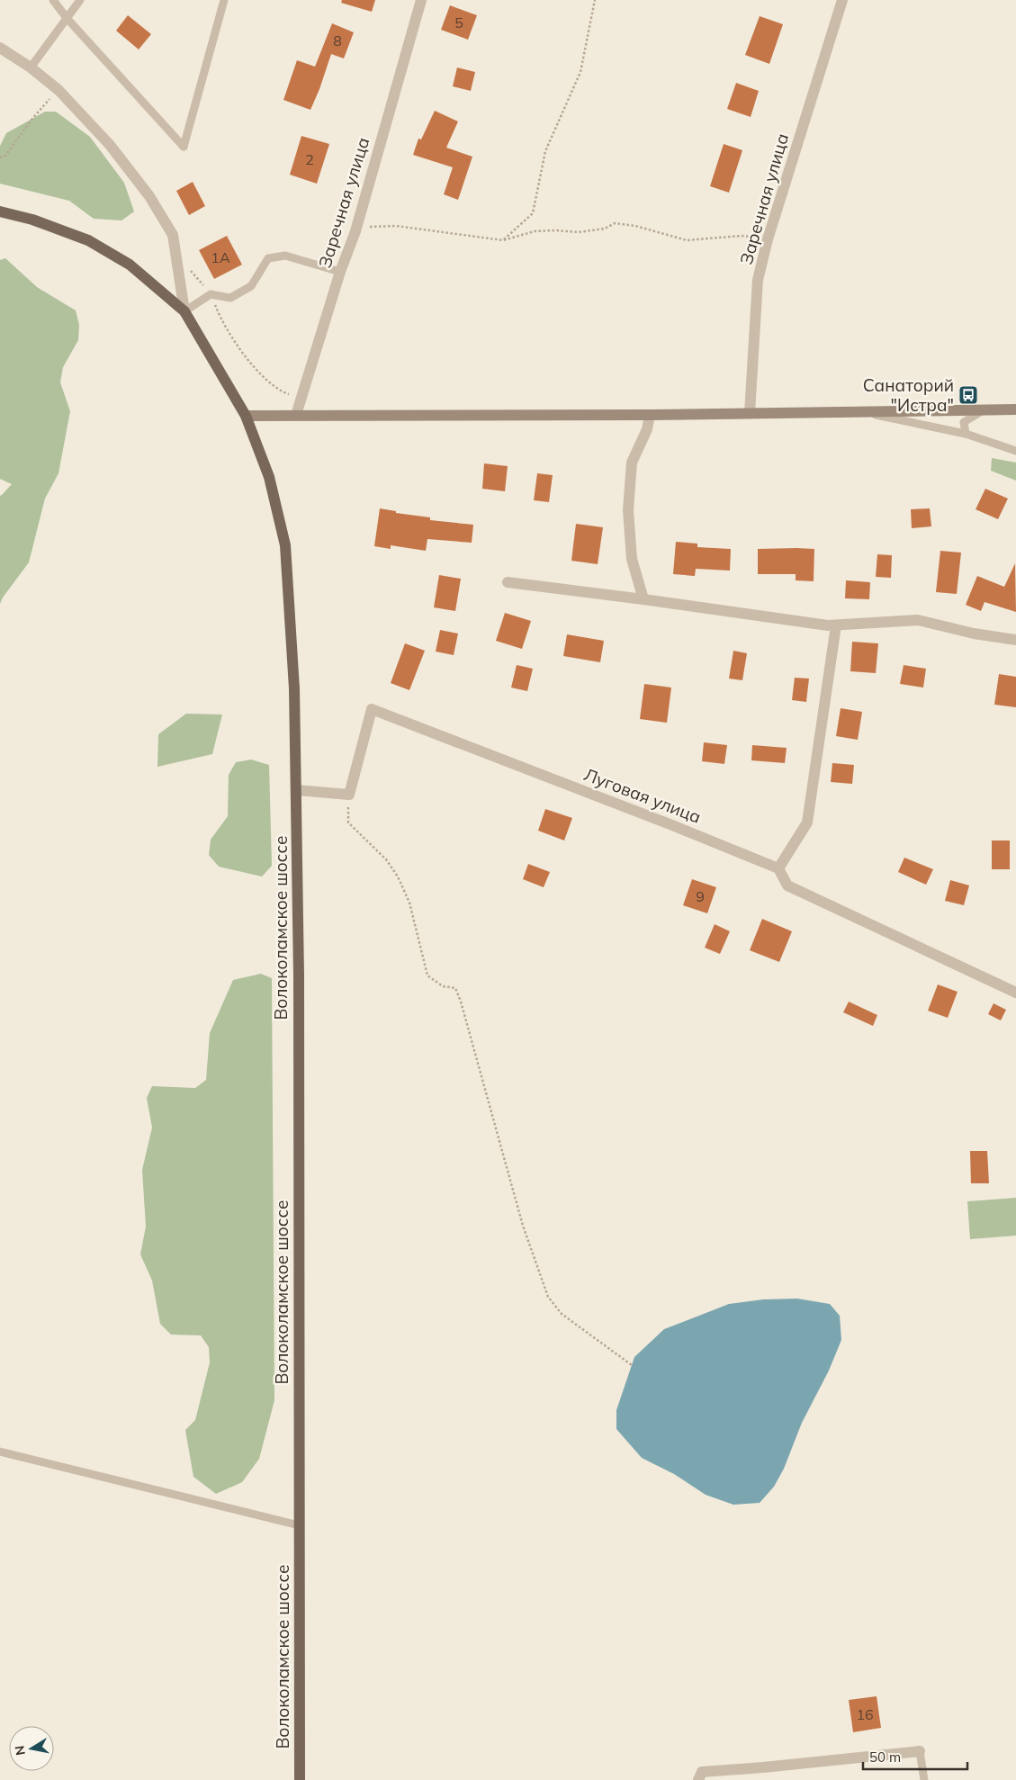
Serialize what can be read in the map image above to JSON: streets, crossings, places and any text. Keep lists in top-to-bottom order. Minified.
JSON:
{"streets":{"main road":["Волоколамское шоссе"],"street":["Заречная улица","Луговая улица"]},"places":{"bus stop":["Санаторий \"Истра\""]},"house_numbers":["5","8","2","1А","9","16"],"scale_bar":"50 m","north":"left"}
